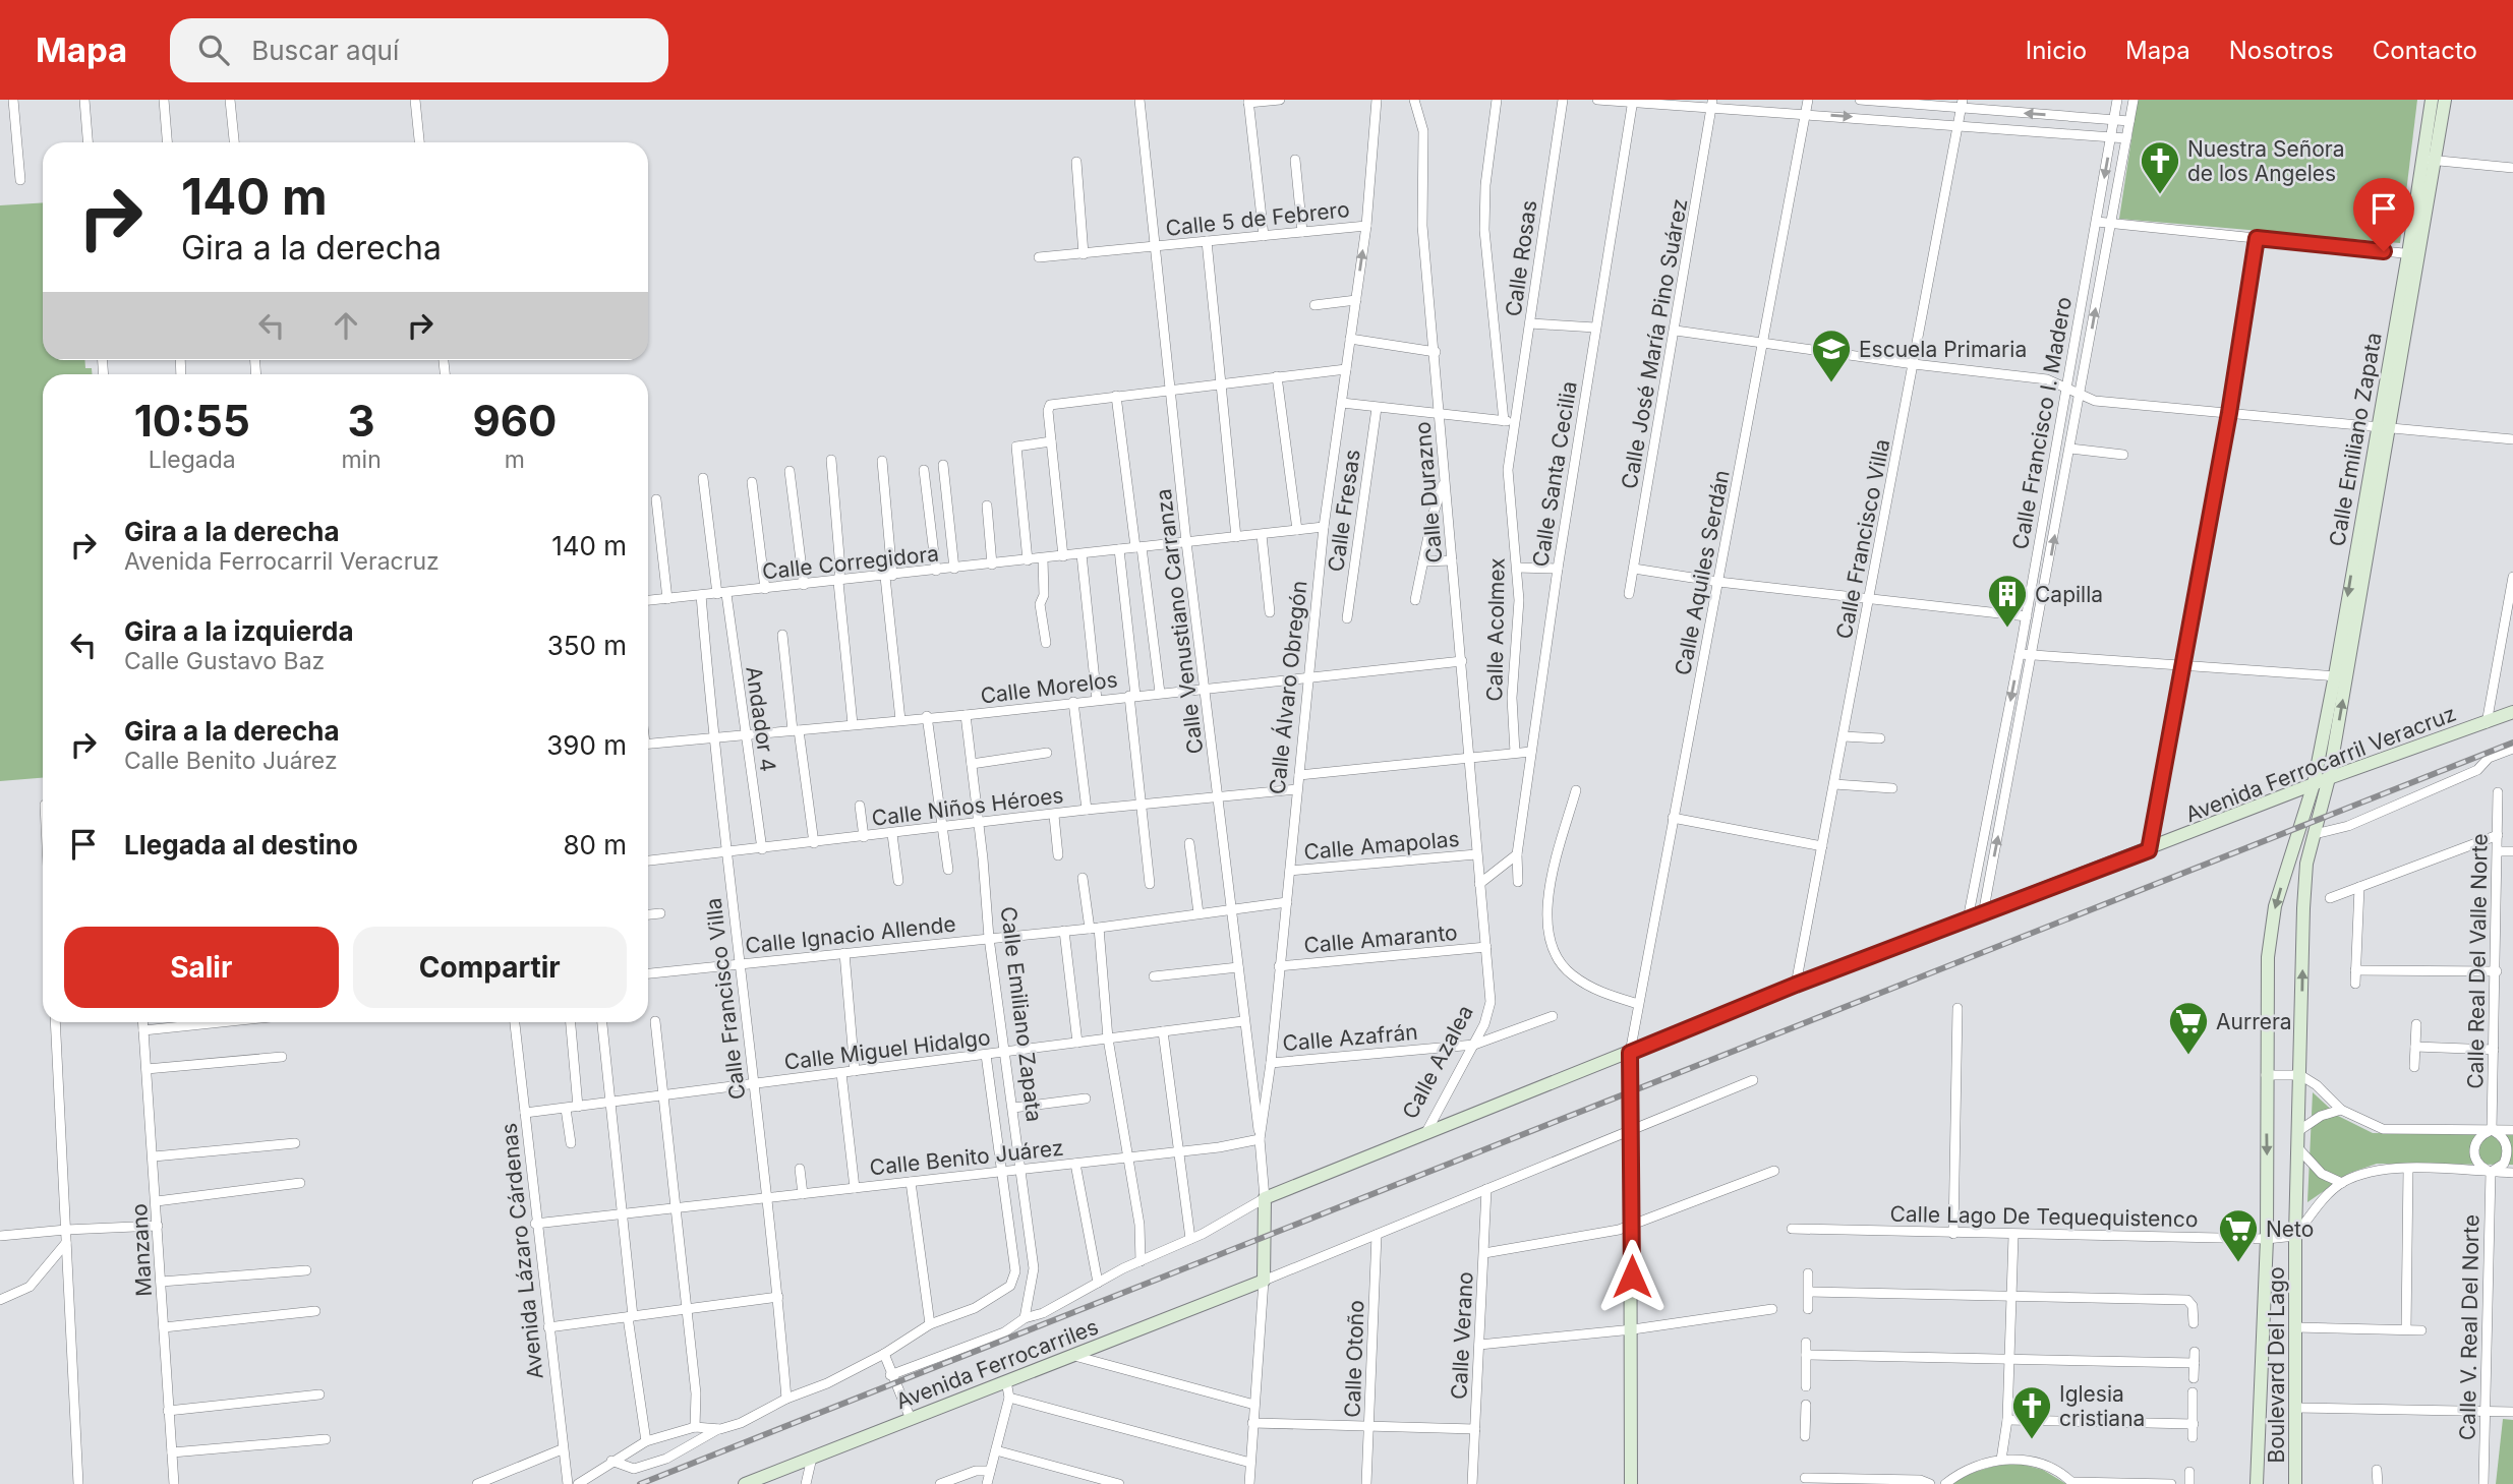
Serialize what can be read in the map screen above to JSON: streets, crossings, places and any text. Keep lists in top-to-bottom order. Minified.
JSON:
{"streets":{"street":["Calle 5 de Febrero","Calle Rosas","Calle José María Pino Suárez","Calle Francisco I. Madero","Calle Emiliano Zapata","Calle Santa Cecilia","Calle Durazno","Calle Fresas","Calle Francisco Villa","Calle Corregidora","Calle Aquiles Serdán","Calle Venustiano Carranza","Calle Acolmex","Calle Morelos","Calle Álvaro Obregón","Andador 4","Avenida Ferrocarril Veracruz","Calle Niños Héroes","Calle Amapolas","Calle Ignacio Allende","Calle Amaranto","Calle Real Del Valle Norte","Calle Azafrán","Calle Miguel Hidalgo","Calle Azalea","Calle Benito Juárez","Calle Lago De Tequequistenco","Manzano","Avenida Lázaro Cárdenas","Calle V. Real Del Norte","Calle Verano","Calle Otoño","Avenida Ferrocarriles","Boulevard Del Lago"]},"crossings":[["Calle 5 de Febrero","Calle Venustiano Carranza"],["Calle 5 de Febrero","Calle Álvaro Obregón"],["Calle Rosas","Calle Acolmex"],["Calle Francisco I. Madero","Avenida Ferrocarril Veracruz"],["Calle Emiliano Zapata","Calle Morelos"],["Calle Emiliano Zapata","Avenida Ferrocarril Veracruz"],["Calle Emiliano Zapata","Calle Niños Héroes"],["Calle Emiliano Zapata","Calle Ignacio Allende"],["Calle Emiliano Zapata","Calle Miguel Hidalgo"],["Calle Emiliano Zapata","Calle Benito Juárez"],["Calle Emiliano Zapata","Boulevard Del Lago"],["Calle Durazno","Calle Morelos"],["Calle Durazno","Calle Amapolas"],["Calle Durazno","Calle Azalea"],["Calle Francisco Villa","Calle Corregidora"],["Calle Francisco Villa","Calle Morelos"],["Calle Francisco Villa","Avenida Ferrocarril Veracruz"],["Calle Francisco Villa","Calle Niños Héroes"],["Calle Francisco Villa","Calle Ignacio Allende"],["Calle Francisco Villa","Calle Miguel Hidalgo"],["Calle Francisco Villa","Calle Benito Juárez"],["Calle Corregidora","Calle Venustiano Carranza"],["Calle Corregidora","Calle Álvaro Obregón"],["Calle Corregidora","Andador 4"],["Calle Aquiles Serdán","Avenida Ferrocarril Veracruz"],["Calle Venustiano Carranza","Calle Morelos"],["Calle Venustiano Carranza","Calle Álvaro Obregón"],["Calle Venustiano Carranza","Calle Niños Héroes"],["Calle Venustiano Carranza","Calle Ignacio Allende"],["Calle Venustiano Carranza","Calle Miguel Hidalgo"],["Calle Venustiano Carranza","Calle Benito Juárez"],["Calle Morelos","Calle Álvaro Obregón"],["Calle Morelos","Andador 4"],["Calle Álvaro Obregón","Calle Niños Héroes"],["Calle Álvaro Obregón","Calle Amapolas"],["Calle Álvaro Obregón","Calle Ignacio Allende"],["Calle Álvaro Obregón","Calle Amaranto"],["Calle Álvaro Obregón","Calle Azafrán"],["Calle Álvaro Obregón","Calle Azalea"],["Calle Álvaro Obregón","Calle Benito Juárez"],["Calle Álvaro Obregón","Avenida Ferrocarriles"],["Andador 4","Calle Niños Héroes"],["Avenida Ferrocarril Veracruz","Calle Azalea"],["Calle Amaranto","Calle Azalea"],["Calle Real Del Valle Norte","Calle V. Real Del Norte"],["Calle Azafrán","Calle Azalea"],["Calle Miguel Hidalgo","Avenida Lázaro Cárdenas"],["Calle Benito Juárez","Avenida Lázaro Cárdenas"],["Calle Lago De Tequequistenco","Boulevard Del Lago"]],"places":{"church":["Nuestra Señora de los Angeles","Iglesia cristiana"],"school or university":["Escuela Primaria"],"building":["Capilla"],"supermarket":["Aurrera","Neto"]},"page":{"header":"Mapa","search":"Buscar aquí","nav":["Inicio","Mapa","Nosotros","Contacto"],"turn":["140 m","Gira a la derecha"],"eta":["10:55","Llegada","3","min","960","m"],"list":[{"name":"Gira a la derecha","note":"Avenida Ferrocarril Veracruz","value":"140 m"},{"name":"Gira a la izquierda","note":"Calle Gustavo Baz","value":"350 m"},{"name":"Gira a la derecha","note":"Calle Benito Juárez","value":"390 m"},{"name":"Llegada al destino","value":"80 m"}],"buttons":["Salir","Compartir"]}}
